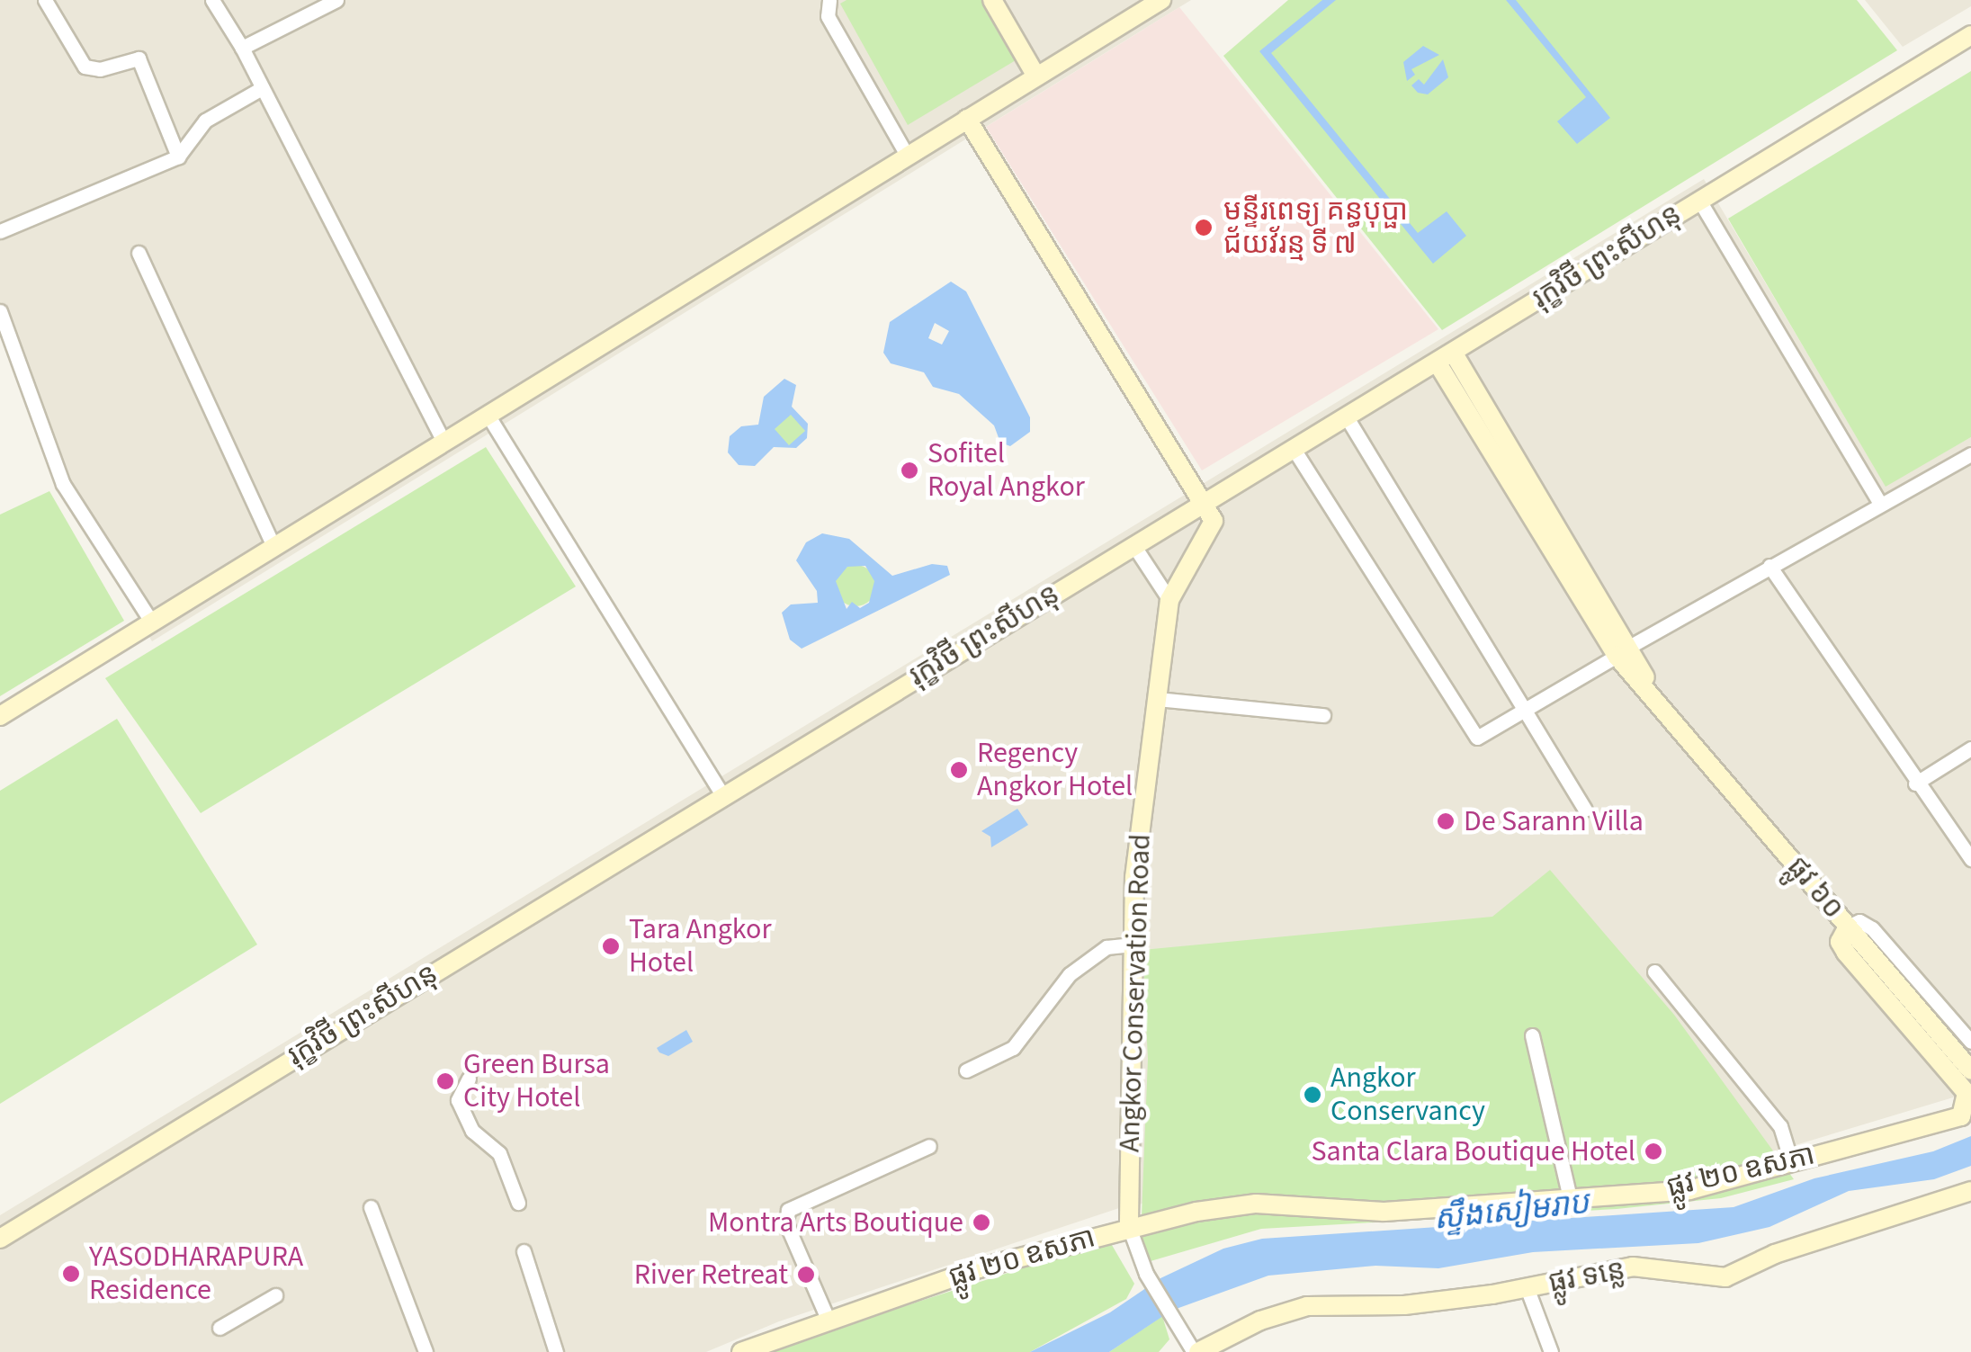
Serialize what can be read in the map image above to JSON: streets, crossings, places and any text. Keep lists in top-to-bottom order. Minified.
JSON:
{"streets":{"main road":["រុក្ខវិថី ព្រះសីហនុ","ផ្លូវ ៦០","Angkor Conservation Road","ផ្លូវ ២០ ឧសភា","ផ្លូវ ទន្លេ"]},"crossings":[["រុក្ខវិថី ព្រះសីហនុ","ផ្លូវ ៦០"],["ផ្លូវ ៦០","ផ្លូវ ២០ ឧសភា"],["Angkor Conservation Road","ផ្លូវ ២០ ឧសភា"]],"water":["ស្ទឹងសៀមរាប"],"places":["មន្ទីរពេទ្យ គន្ធបុប្ផា ជ័យវ័រន្ម ទី ៧","Sofitel Royal Angkor","Regency Angkor Hotel","De Sarann Villa","Tara Angkor Hotel","Green Bursa City Hotel","Angkor Conservancy","Santa Clara Boutique Hotel","Montra Arts Boutique","YASODHARAPURA Residence","River Retreat"]}
